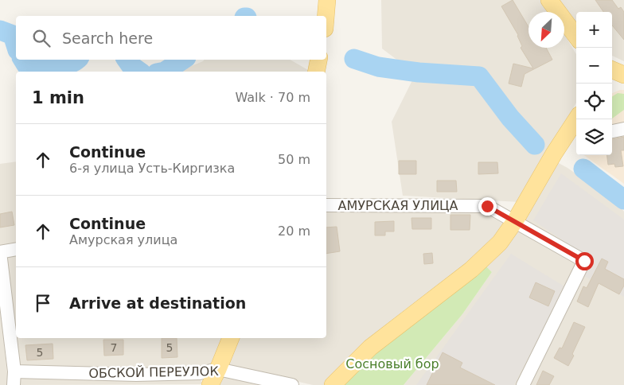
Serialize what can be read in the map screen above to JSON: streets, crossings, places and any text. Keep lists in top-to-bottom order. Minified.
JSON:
{"streets":{"street":["АМУРСКАЯ УЛИЦА","ОБСКОЙ ПЕРЕУЛОК"]},"parks":["Сосновый бор"],"house_numbers":["7","5","5"],"north":"bottom left","page":{"map_buttons":["+","−"],"search":"Search here","heading":["1 min","Walk · 70 m"],"list":[["Continue","6-я улица Усть-Киргизка","50 m"],["Continue","Амурская улица","20 m"],"Arrive at destination"]}}
